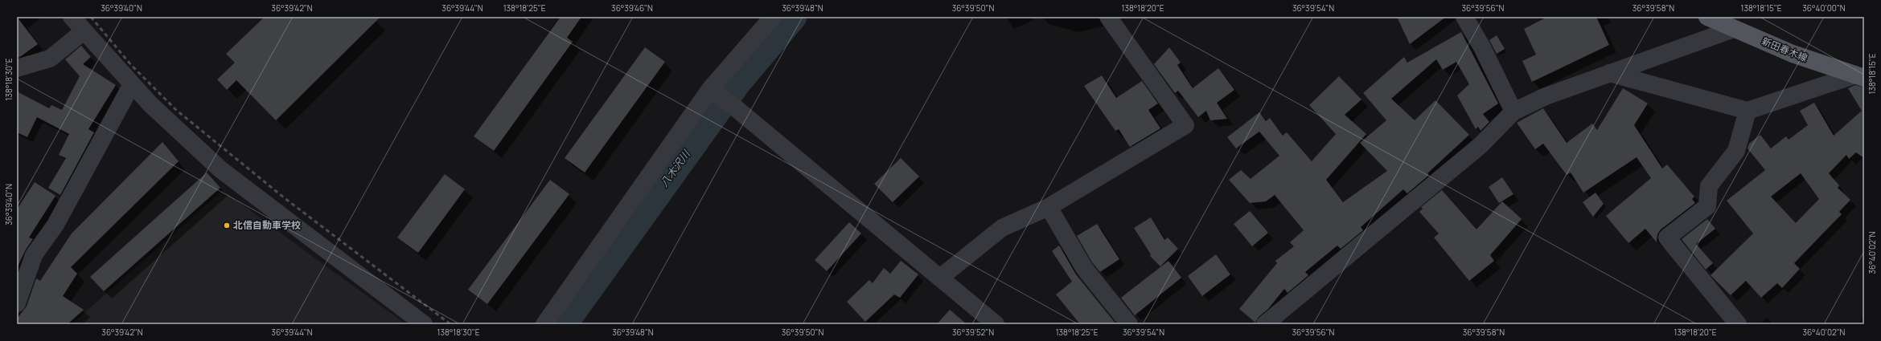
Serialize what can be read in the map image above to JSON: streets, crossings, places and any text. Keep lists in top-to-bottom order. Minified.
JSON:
{"streets":{"main road":["新田春木線"]},"water":["八木沢川"],"places":["北信自動車学校"],"coordinates":["36°39'40\"N","36°39'42\"N","36°39'44\"N","138°18'25\"E","36°39'46\"N","36°39'48\"N","36°39'50\"N","138°18'20\"E","36°39'54\"N","36°39'56\"N","36°39'58\"N","138°18'15\"E","36°40'00\"N","138°18'30\"E","36°40'02\"N","36°39'52\"N"]}
